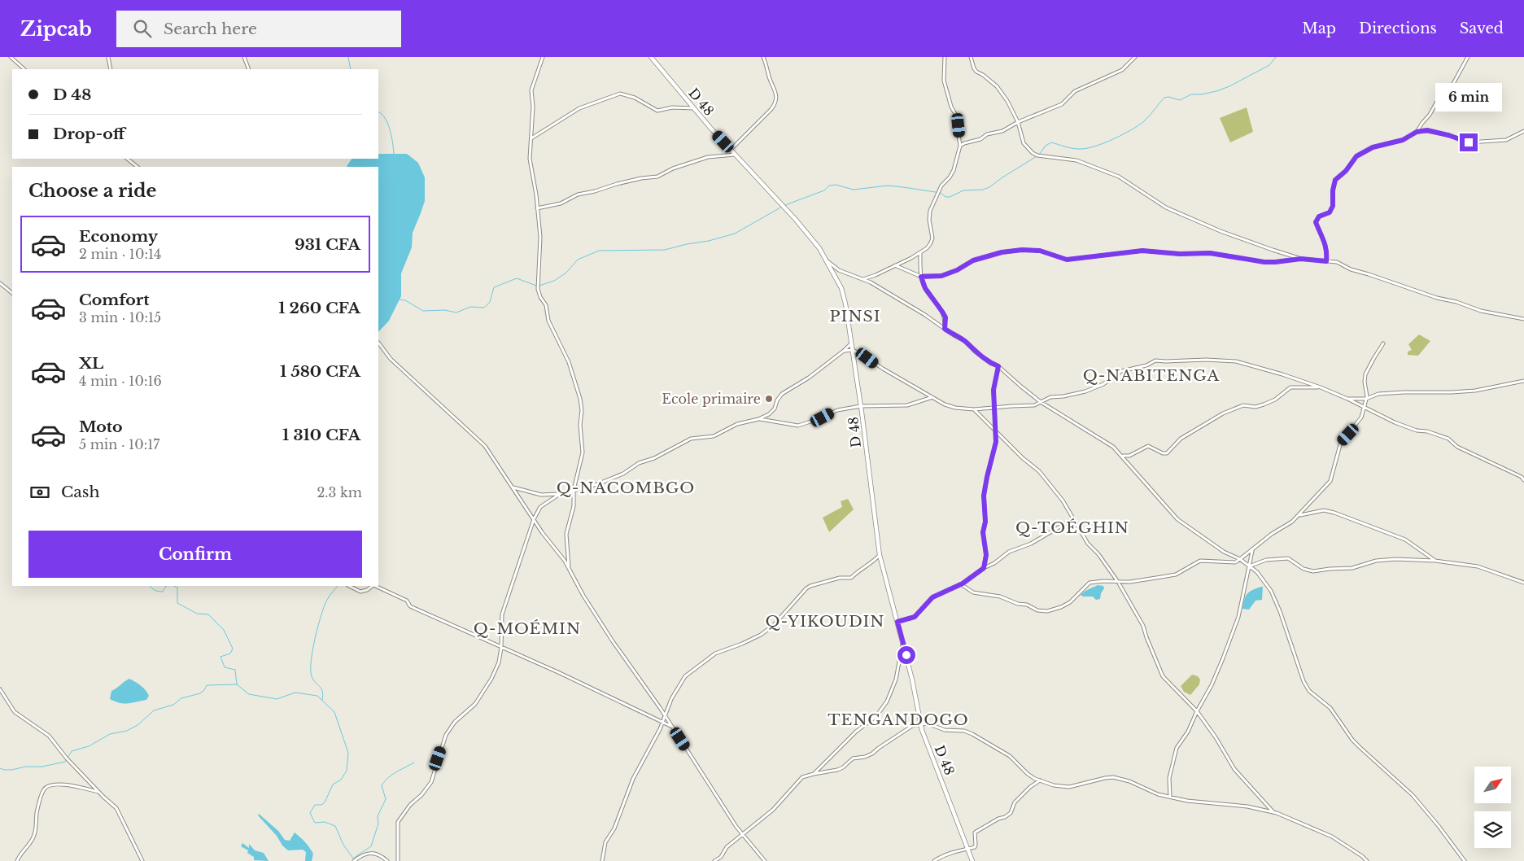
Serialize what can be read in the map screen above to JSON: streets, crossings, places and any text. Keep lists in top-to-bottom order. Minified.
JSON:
{"streets":{"street":["D 48"]},"districts":["PINSI","Q-NABITENGA","Q-NACOMBGO","Q-TOÉGHIN","Q-YIKOUDIN","Q-MOÉMIN","TENGANDOGO"],"places":["Ecole primaire"],"north":"top right","page":{"header":"Zipcab","search":"Search here","nav":["Map","Directions","Saved"],"banner":["D 48","Drop-off"],"bubble":"6 min","heading":"Choose a ride","list":[{"name":"Economy","note":"2 min · 10:14","value":"931 CFA"},{"name":"Comfort","note":"3 min · 10:15","value":"1 260 CFA"},{"name":"XL","note":"4 min · 10:16","value":"1 580 CFA"},{"name":"Moto","note":"5 min · 10:17","value":"1 310 CFA"}],"pay":["Cash","2.3 km"],"buttons":"Confirm"}}
